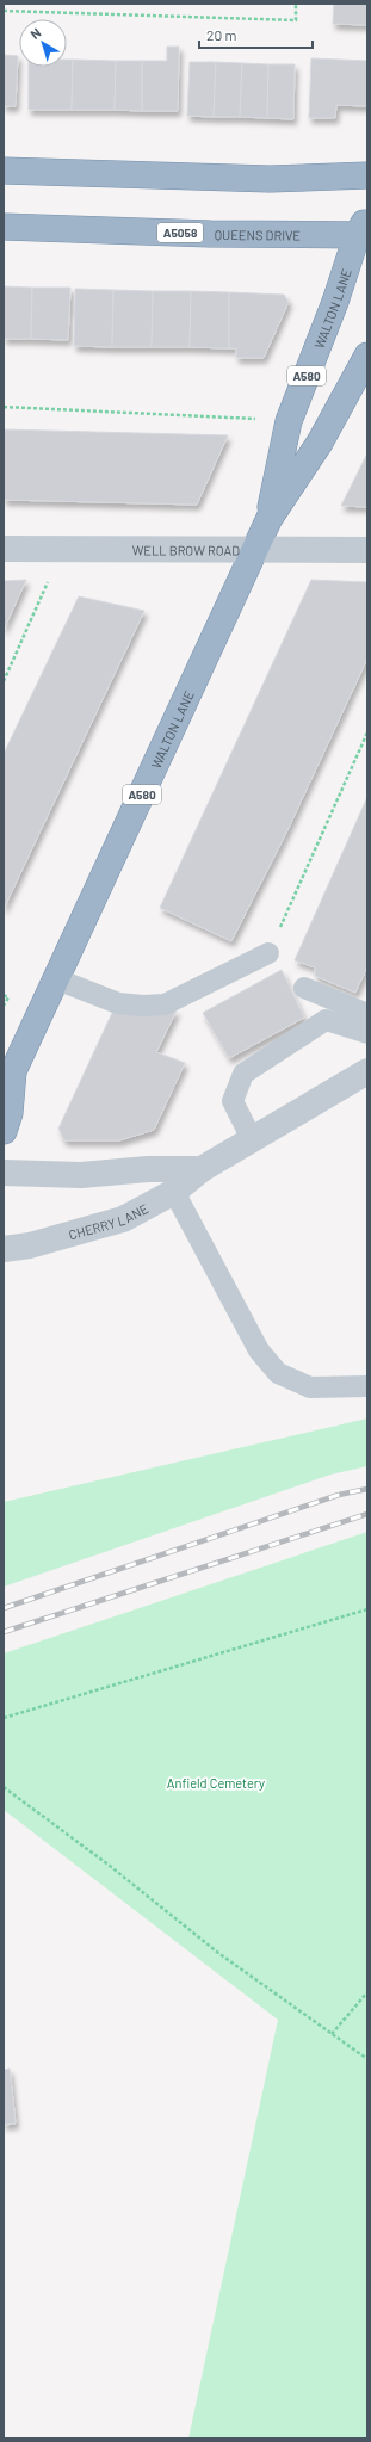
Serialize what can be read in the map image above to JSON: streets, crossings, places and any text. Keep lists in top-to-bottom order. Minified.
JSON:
{"streets":{"highway":["A5058","QUEENS DRIVE","WALTON LANE","A580"],"street":["WELL BROW ROAD","CHERRY LANE"]},"crossings":[["QUEENS DRIVE","WALTON LANE"],["WALTON LANE","WELL BROW ROAD"]],"parks":["Anfield Cemetery"],"scale_bar":"20 m","north":"top left"}
